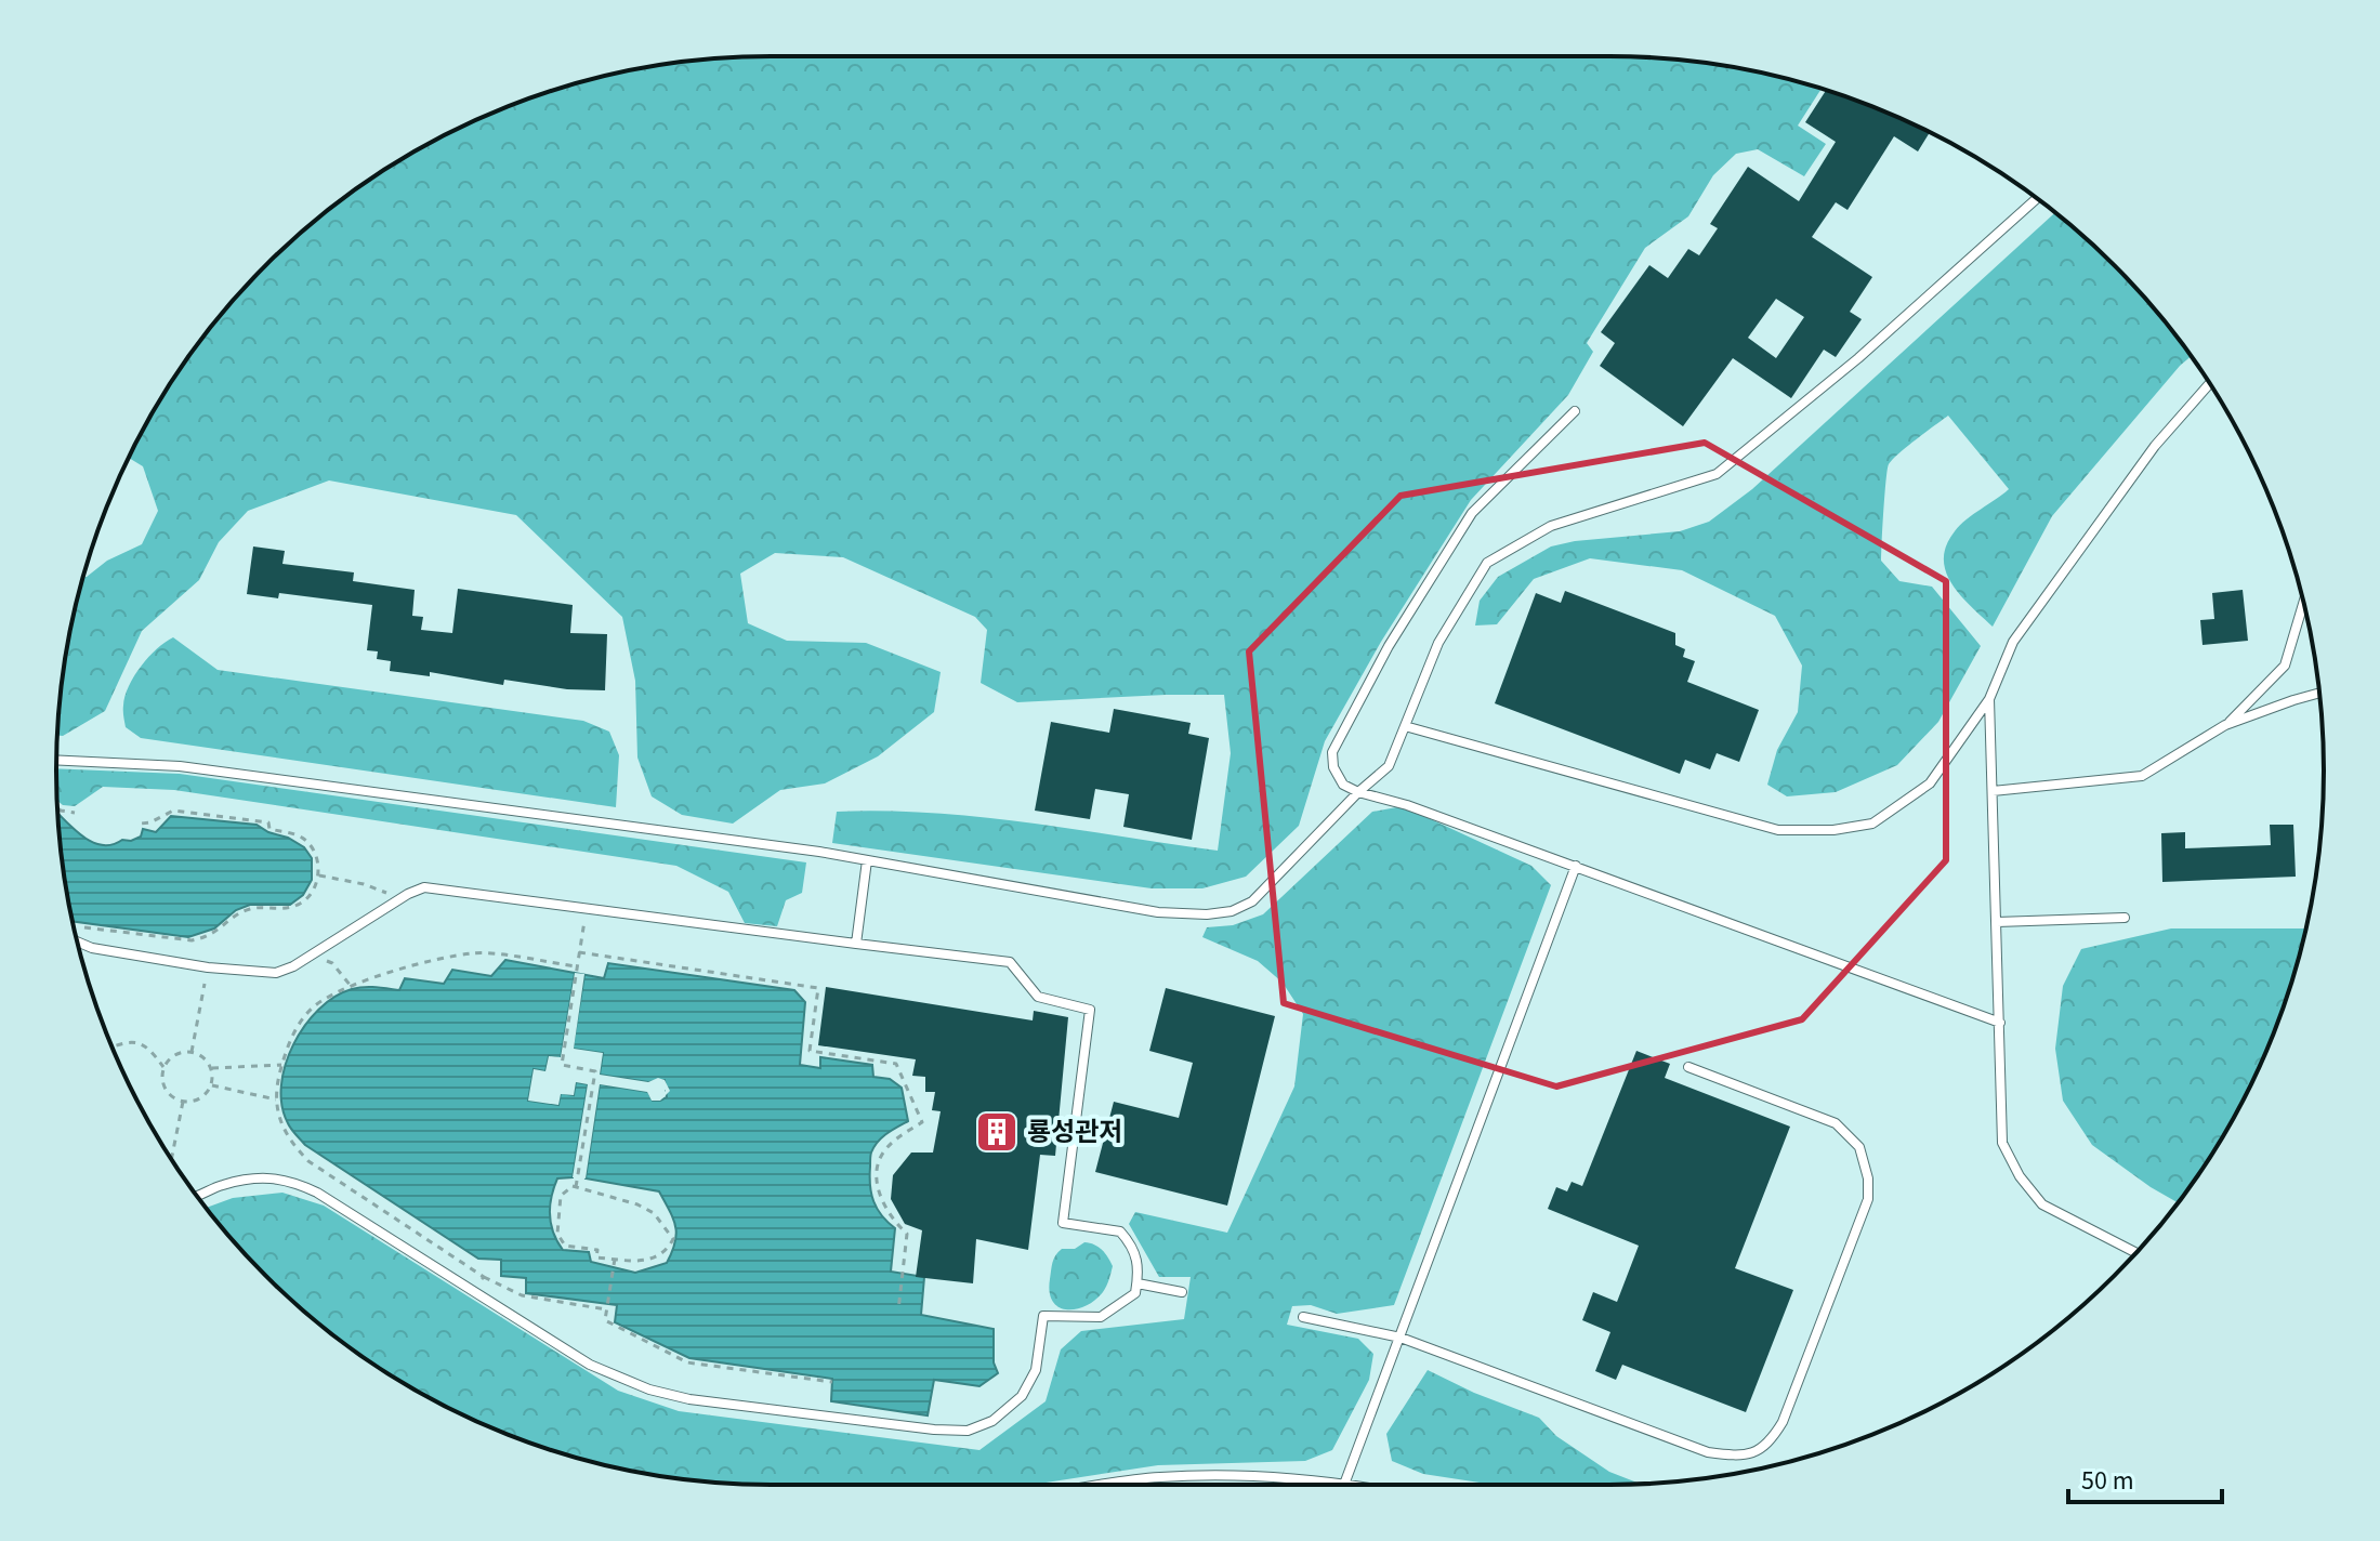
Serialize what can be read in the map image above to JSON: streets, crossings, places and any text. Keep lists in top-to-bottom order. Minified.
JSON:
{"places":{"building":["룡성관저"]},"scale_bar":"50 m"}
